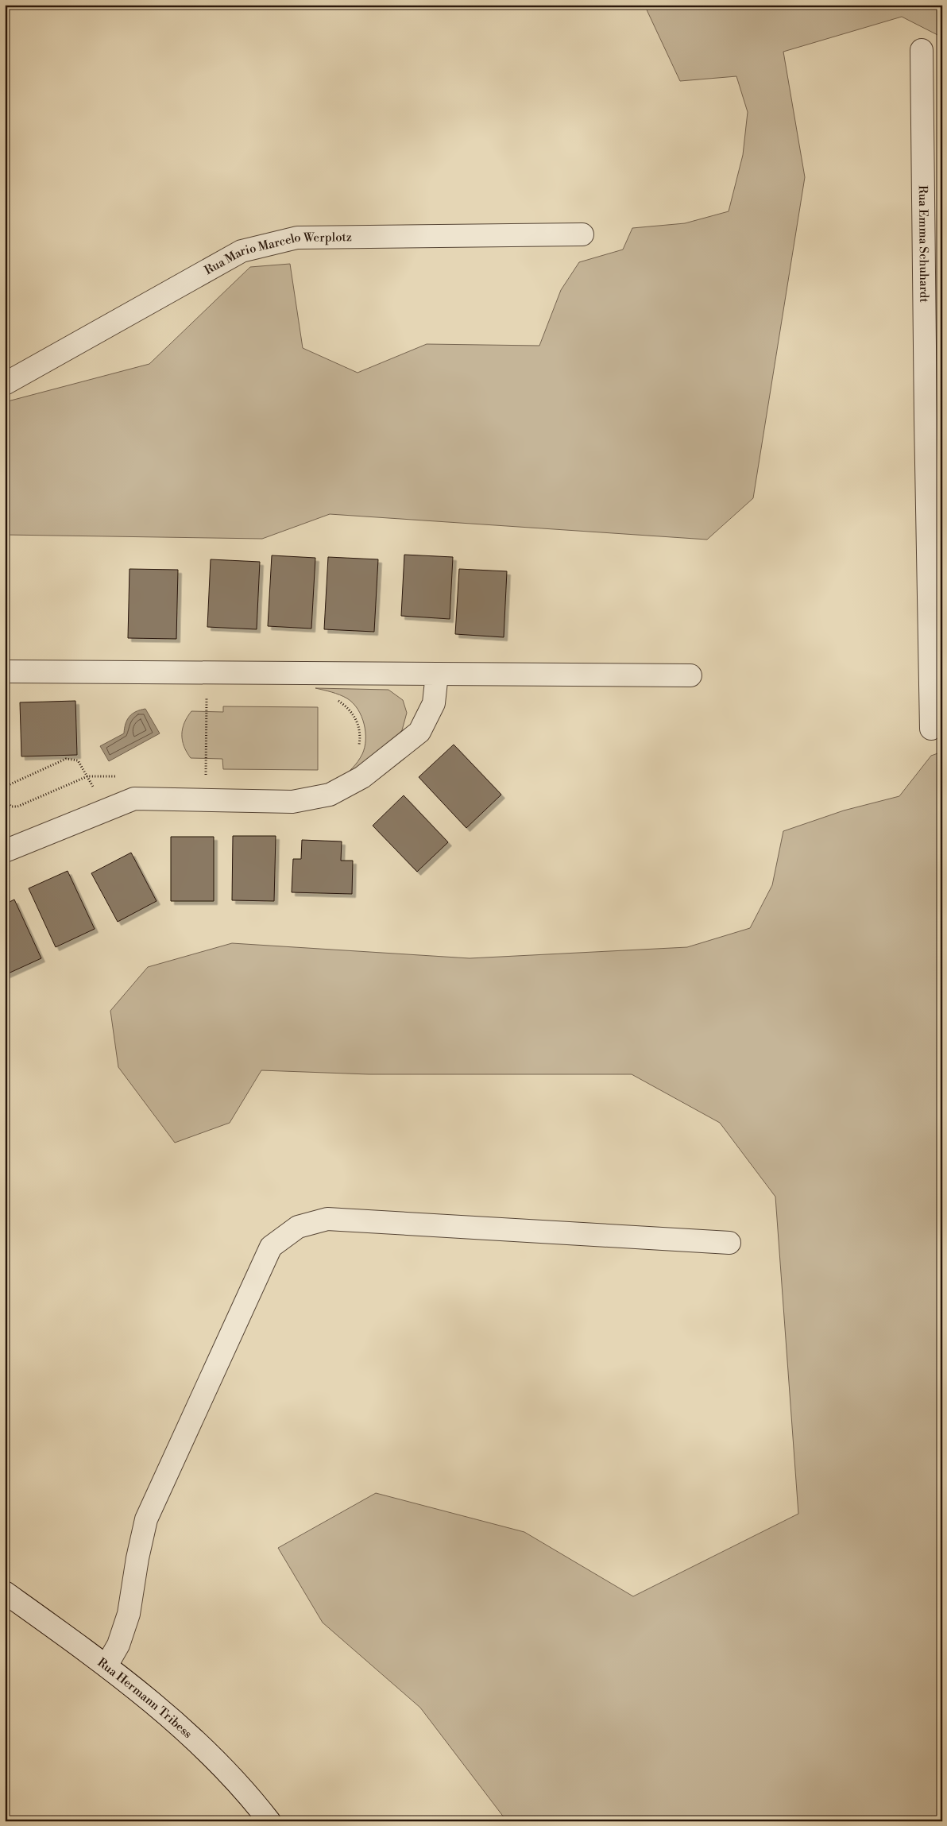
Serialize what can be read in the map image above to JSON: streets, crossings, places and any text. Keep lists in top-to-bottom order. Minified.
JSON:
{"streets":{"street":["Rua Emma Schuhardt","Rua Mario Marcelo Werplotz","Rua Hermann Tribess"]}}
